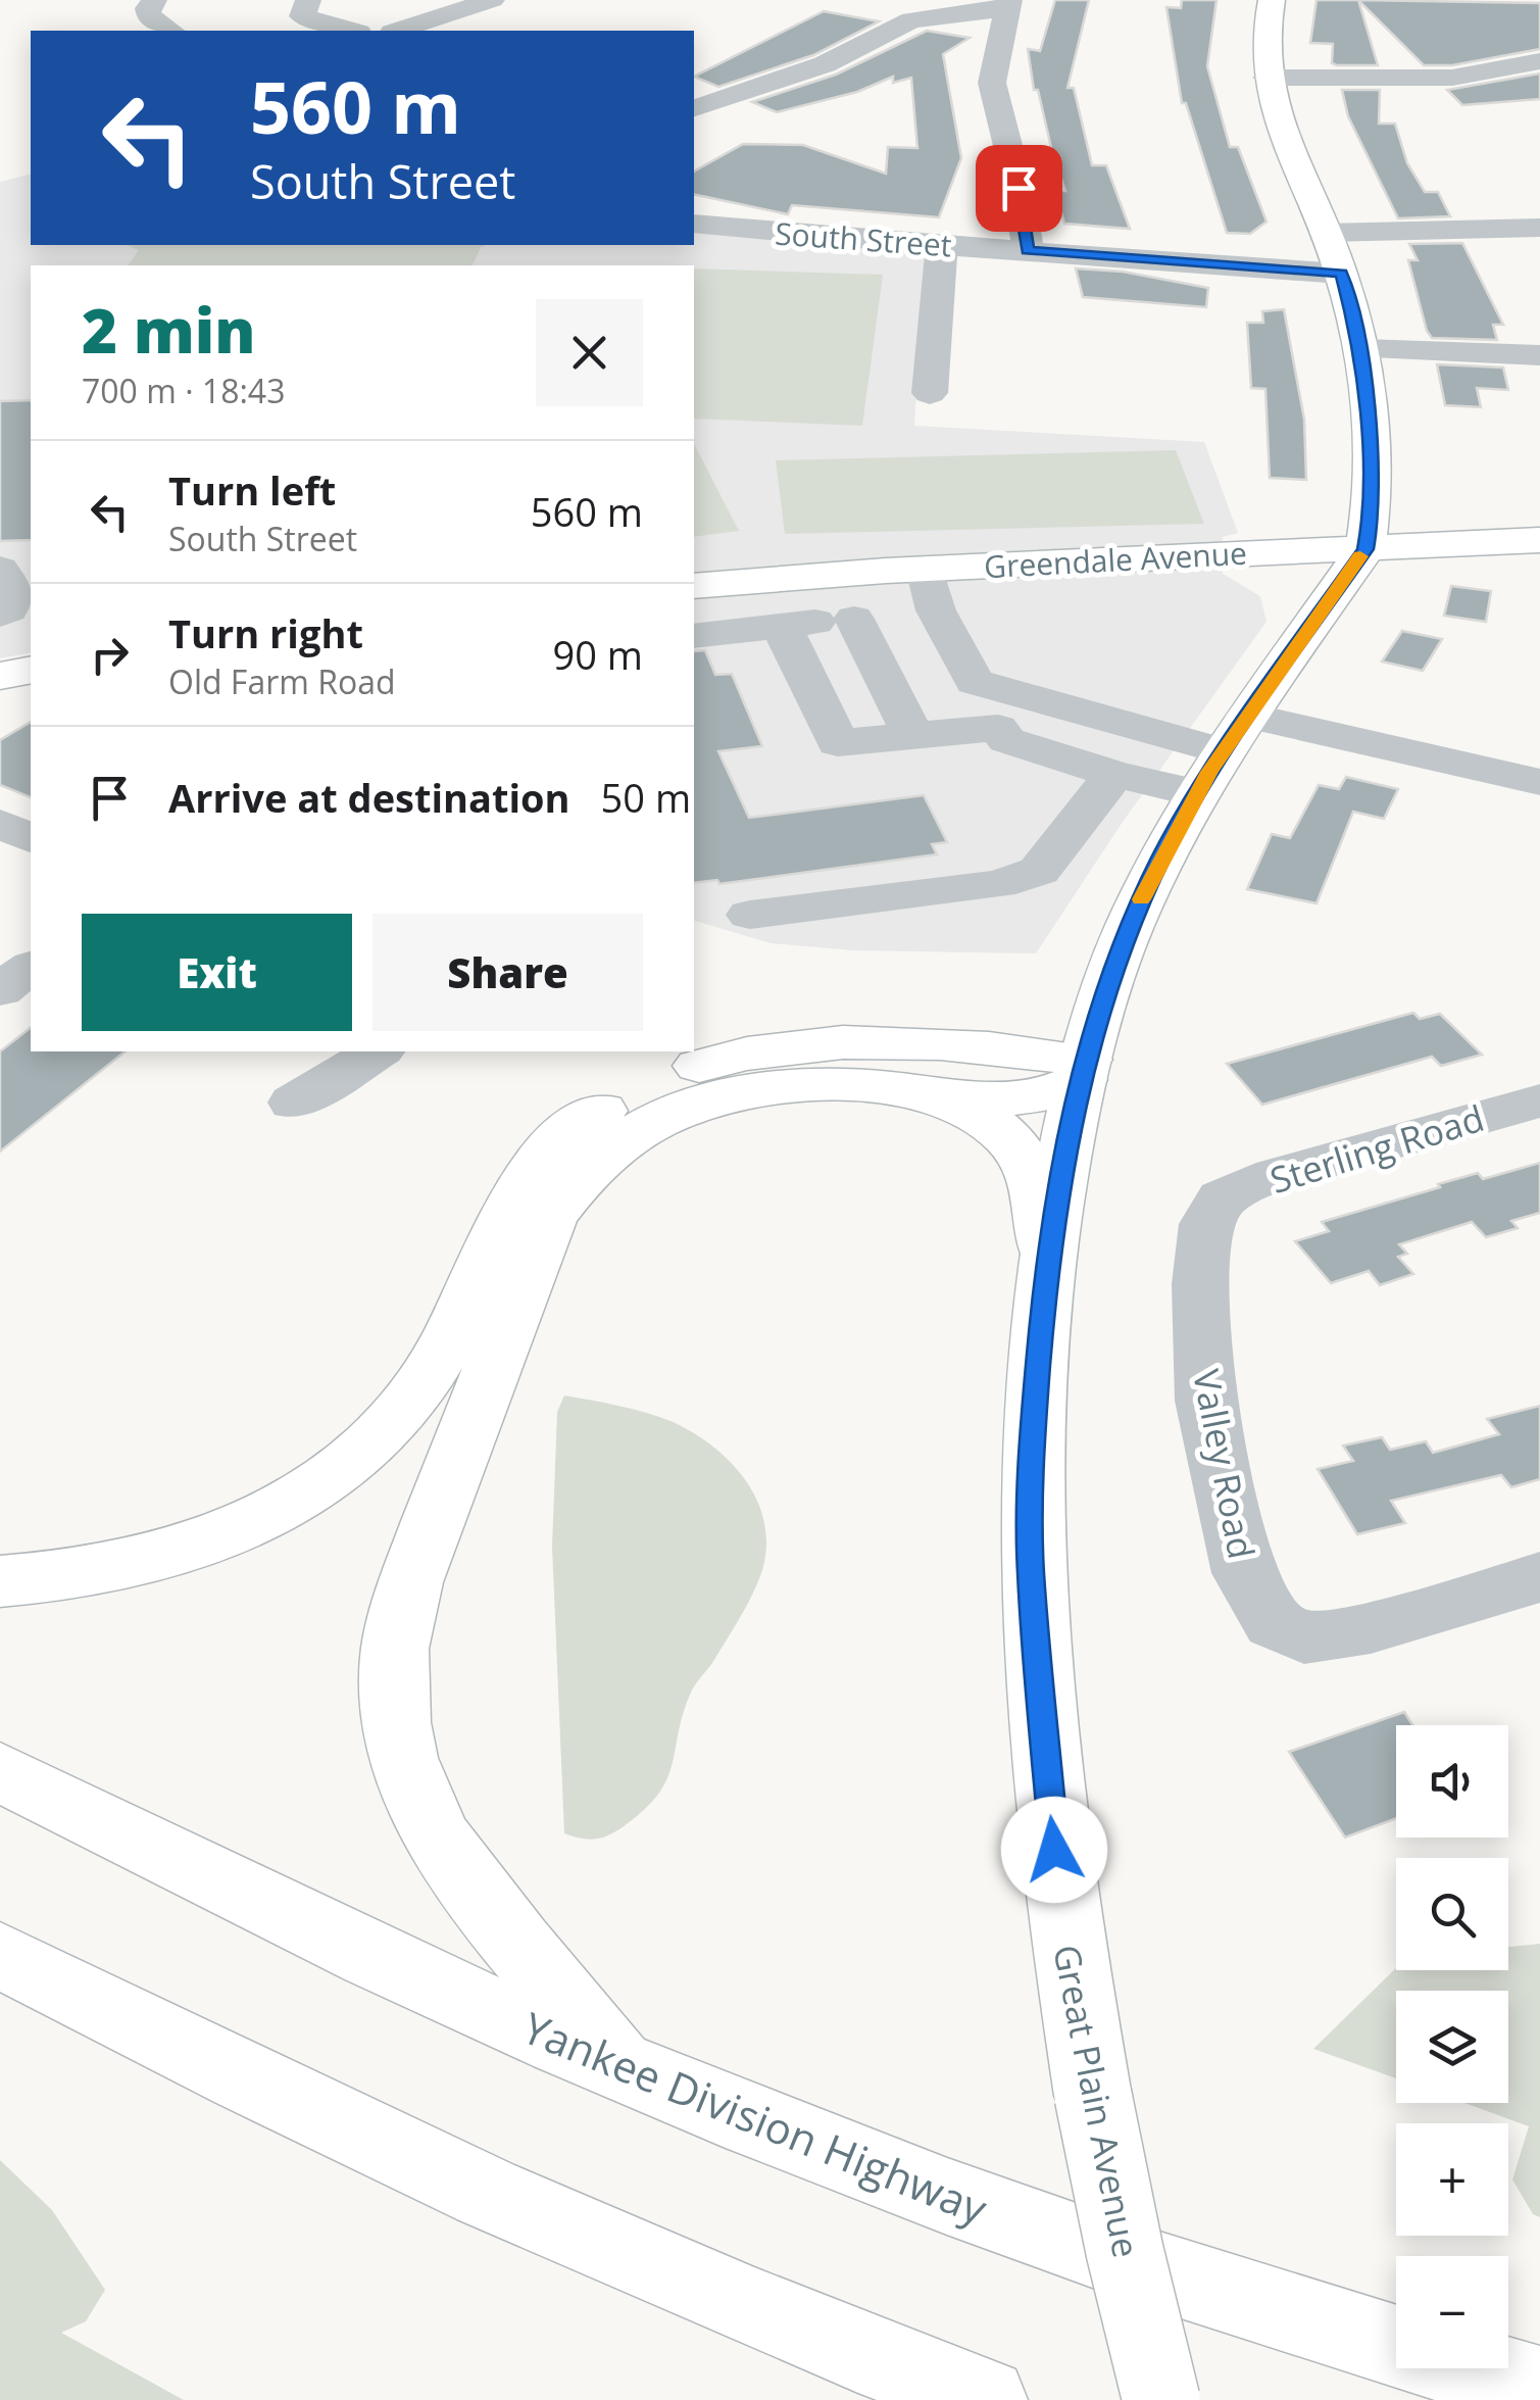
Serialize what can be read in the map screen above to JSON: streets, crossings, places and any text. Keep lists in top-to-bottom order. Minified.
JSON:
{"streets":{"main road":["Greendale Avenue","Great Plain Avenue","Yankee Division Highway"],"street":["South Street","Sterling Road","Valley Road"]},"crossings":[["Greendale Avenue","Great Plain Avenue"],["Sterling Road","Valley Road"]],"page":{"turn":["560 m","South Street"],"heading":["2 min","700 m · 18:43"],"list":[{"name":"Turn left","note":"South Street","value":"560 m"},{"name":"Turn right","note":"Old Farm Road","value":"90 m"},{"name":"Arrive at destination","value":"50 m"}],"buttons":["Exit","Share"],"map_buttons":["+","−"]}}
